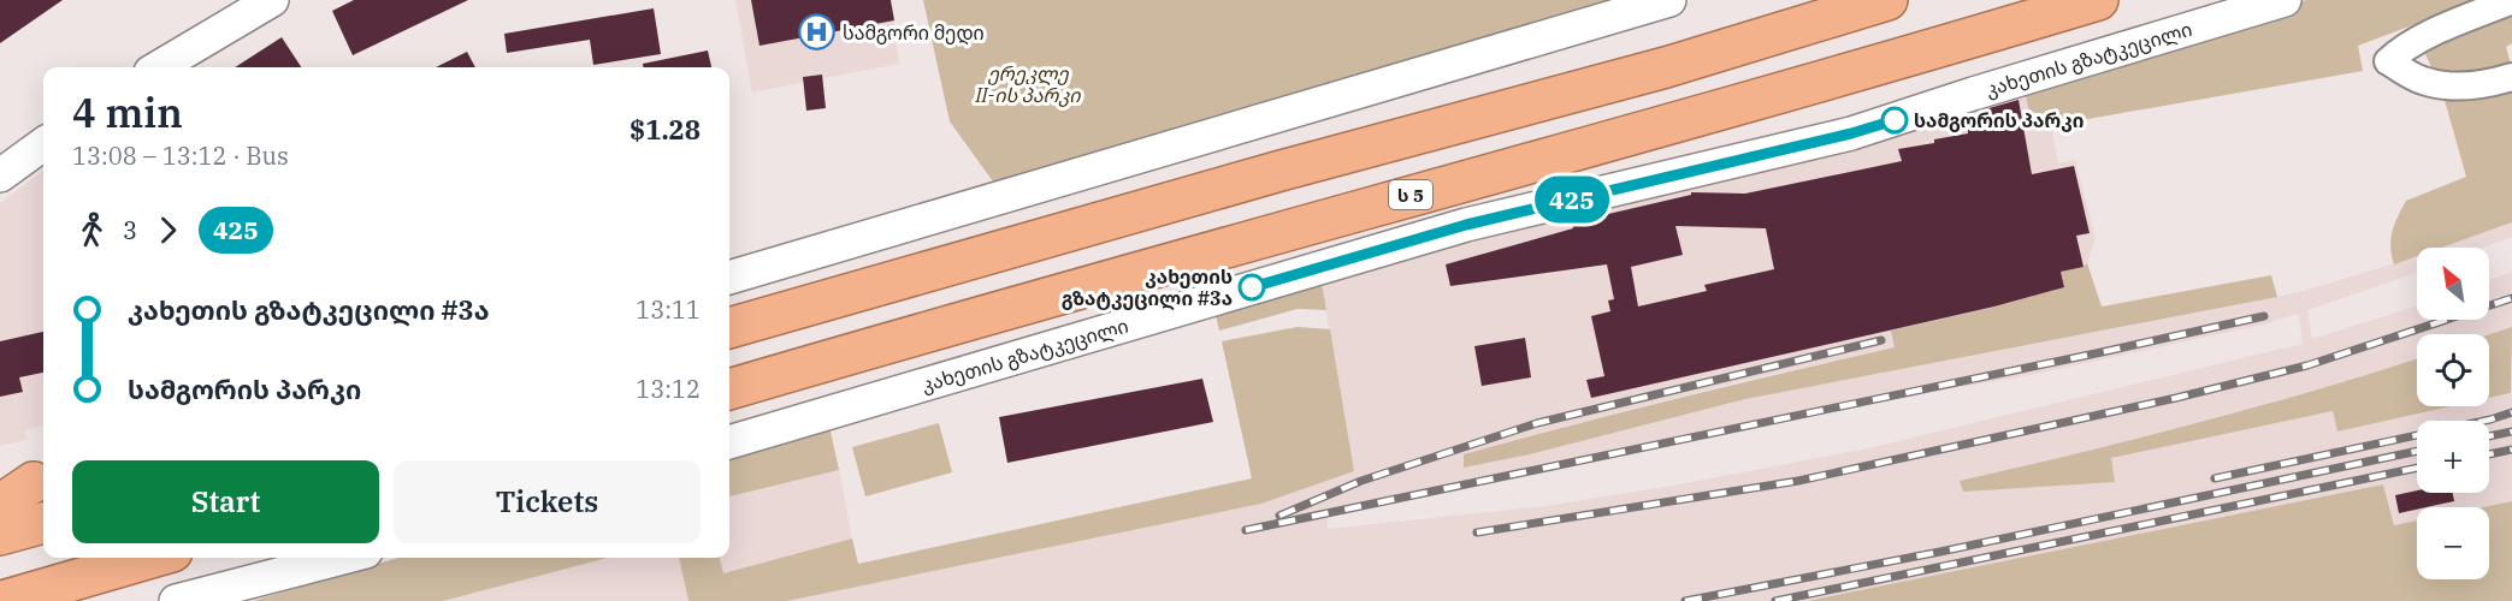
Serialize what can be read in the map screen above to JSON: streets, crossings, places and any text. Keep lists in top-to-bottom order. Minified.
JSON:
{"streets":{"highway":["ს 5"],"street":["კახეთის გზატკეცილი"]},"parks":["ერეკლე II-ის პარკი"],"places":{"hospital":["სამგორი მედი"],"other":["სამგორის პარკი","კახეთის გზატკეცილი #3ა"]},"lines":["bus line 425"],"north":"top left","page":{"on_map":"425","heading":["4 min","13:08 – 13:12 · Bus","$1.28"],"legs":["3","425"],"map_buttons":["+","−"],"list":[{"name":"კახეთის გზატკეცილი #3ა","value":"13:11"},{"name":"სამგორის პარკი","value":"13:12"}],"buttons":["Start","Tickets"]}}
